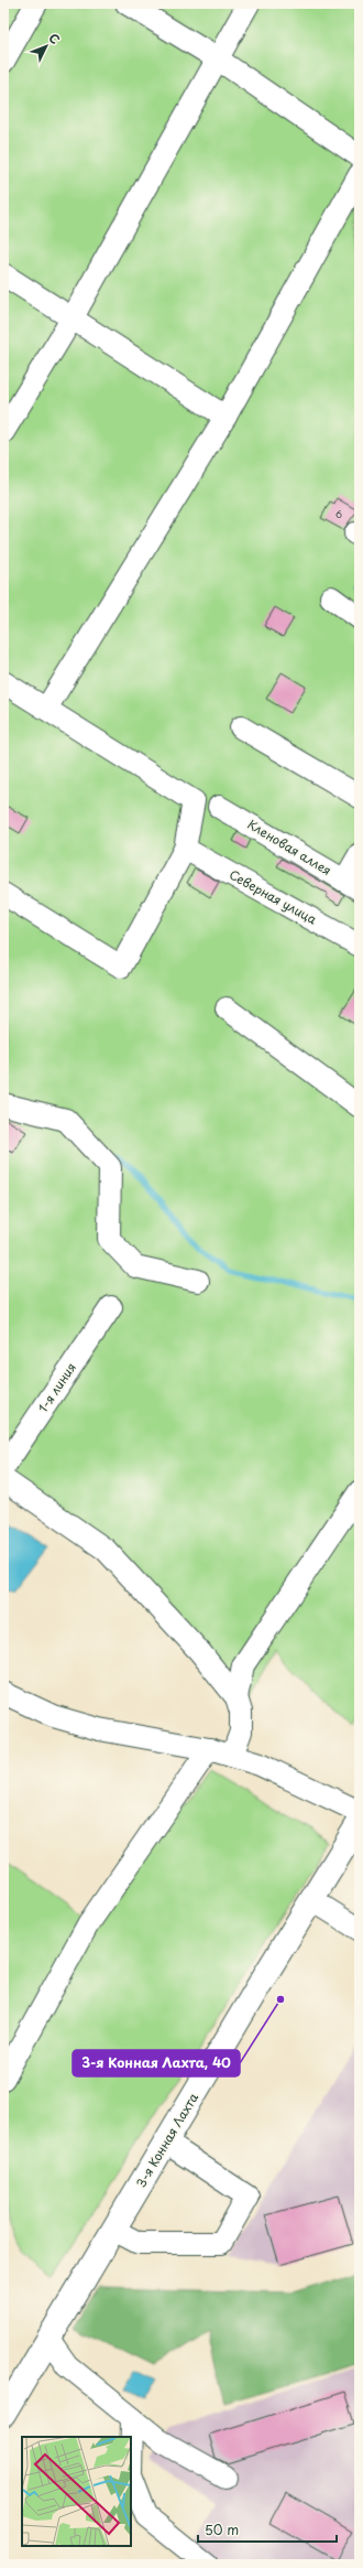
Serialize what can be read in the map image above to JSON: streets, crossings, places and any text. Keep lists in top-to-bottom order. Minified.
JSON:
{"streets":{"main road":["3-я Конная Лахта"],"street":["Кленовая аллея","Северная улица","1-я линия"]},"places":["3-я Конная Лахта, 40"],"house_numbers":["6"],"scale_bar":"50 m","north":"top right"}
